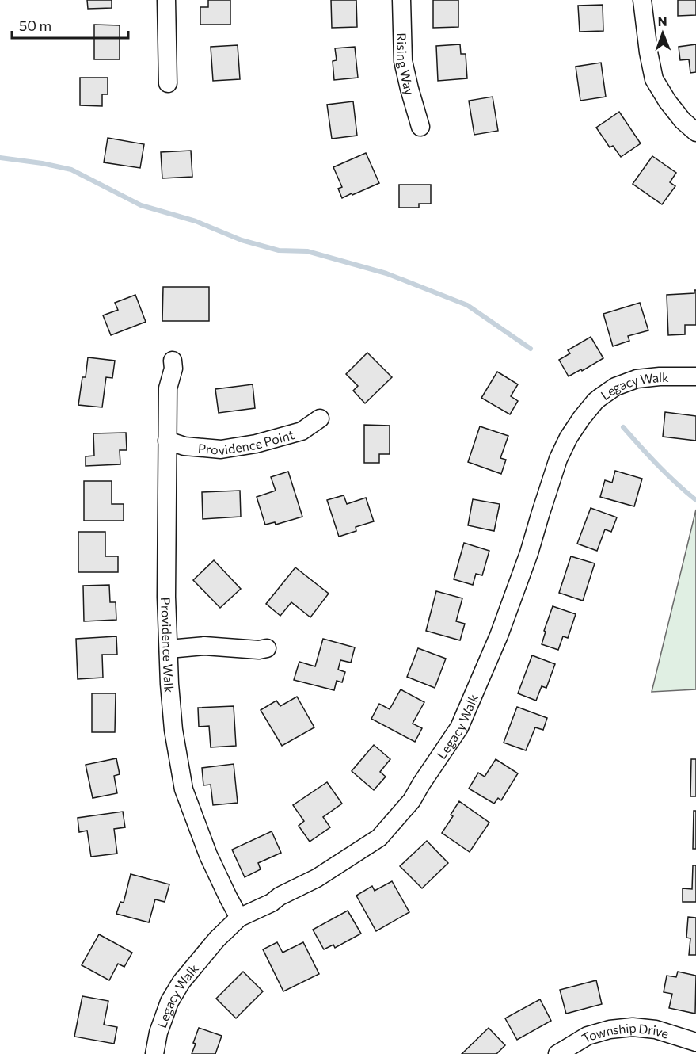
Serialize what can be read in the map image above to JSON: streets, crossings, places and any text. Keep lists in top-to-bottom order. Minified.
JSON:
{"streets":{"street":["Rising Way","Legacy Walk","Providence Point","Providence Walk","Township Drive"]},"crossings":[["Legacy Walk","Providence Walk"],["Providence Point","Providence Walk"]],"scale_bar":"50 m","north":"top"}
